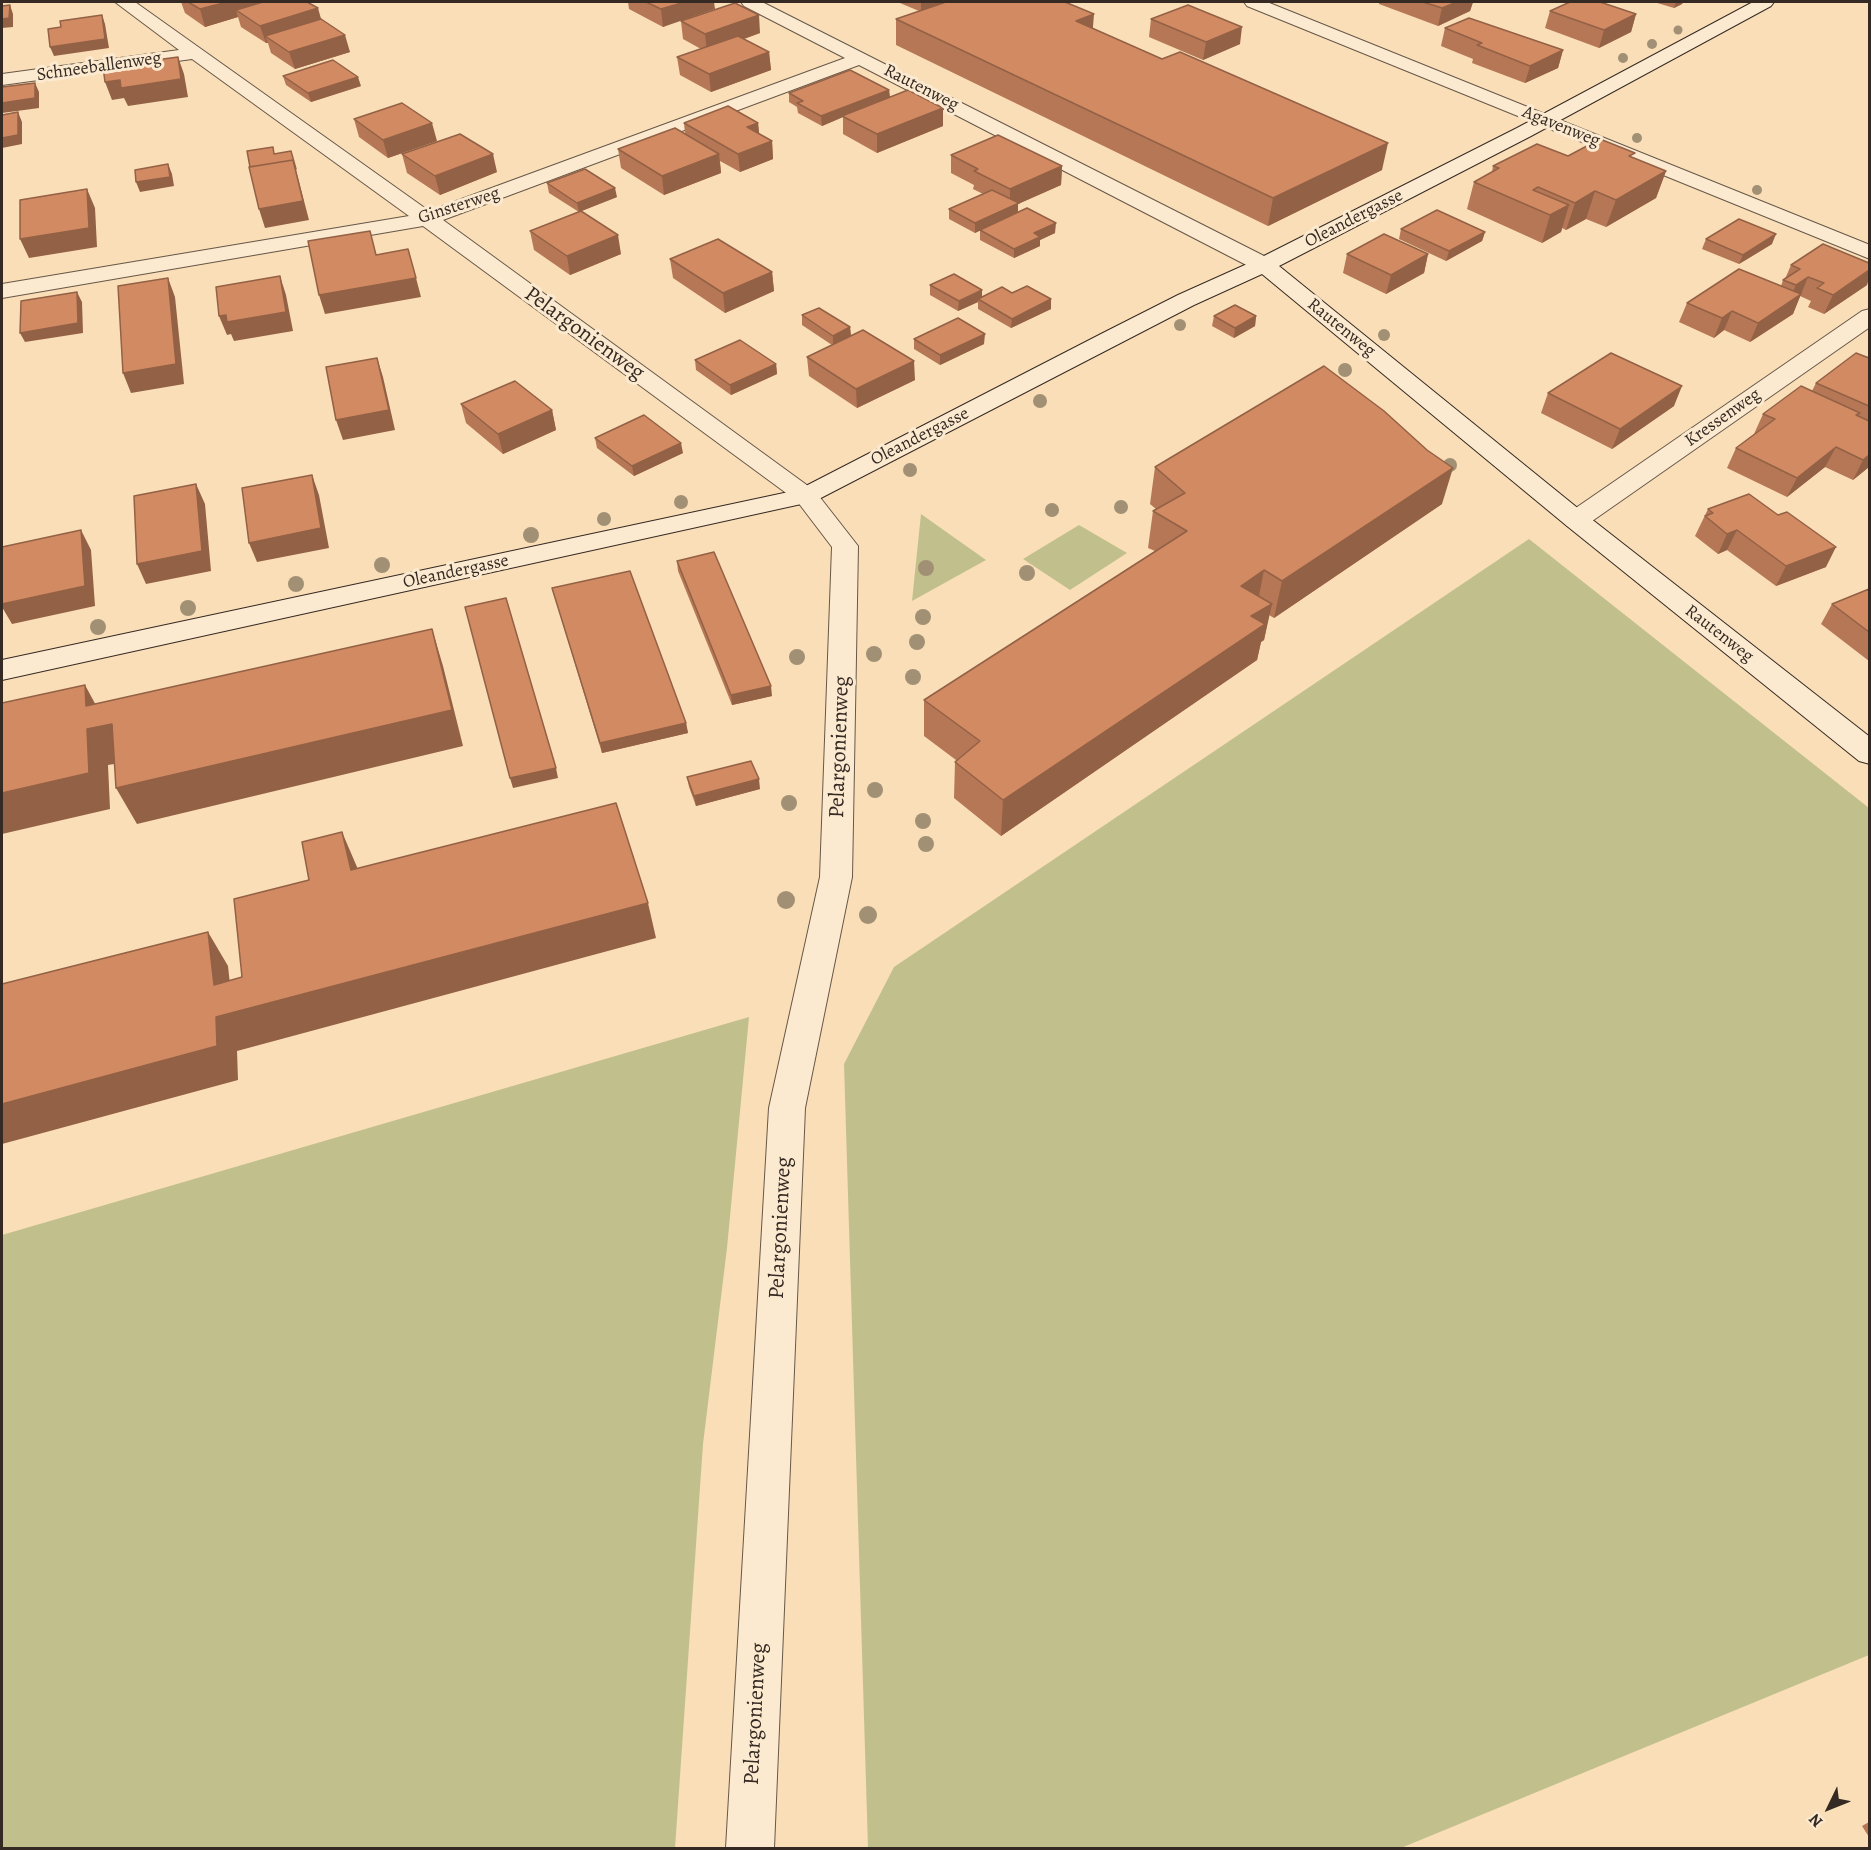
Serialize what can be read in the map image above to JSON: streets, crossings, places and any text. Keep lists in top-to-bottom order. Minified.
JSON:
{"streets":{"street":["Schneeballenweg","Rautenweg","Agavenweg","Ginsterweg","Oleandergasse","Pelargonienweg","Kressenweg"]},"crossings":[["Schneeballenweg","Pelargonienweg"],["Rautenweg","Ginsterweg"],["Rautenweg","Oleandergasse"],["Rautenweg","Kressenweg"],["Agavenweg","Oleandergasse"],["Ginsterweg","Pelargonienweg"],["Oleandergasse","Pelargonienweg"]],"north":"bottom left"}
